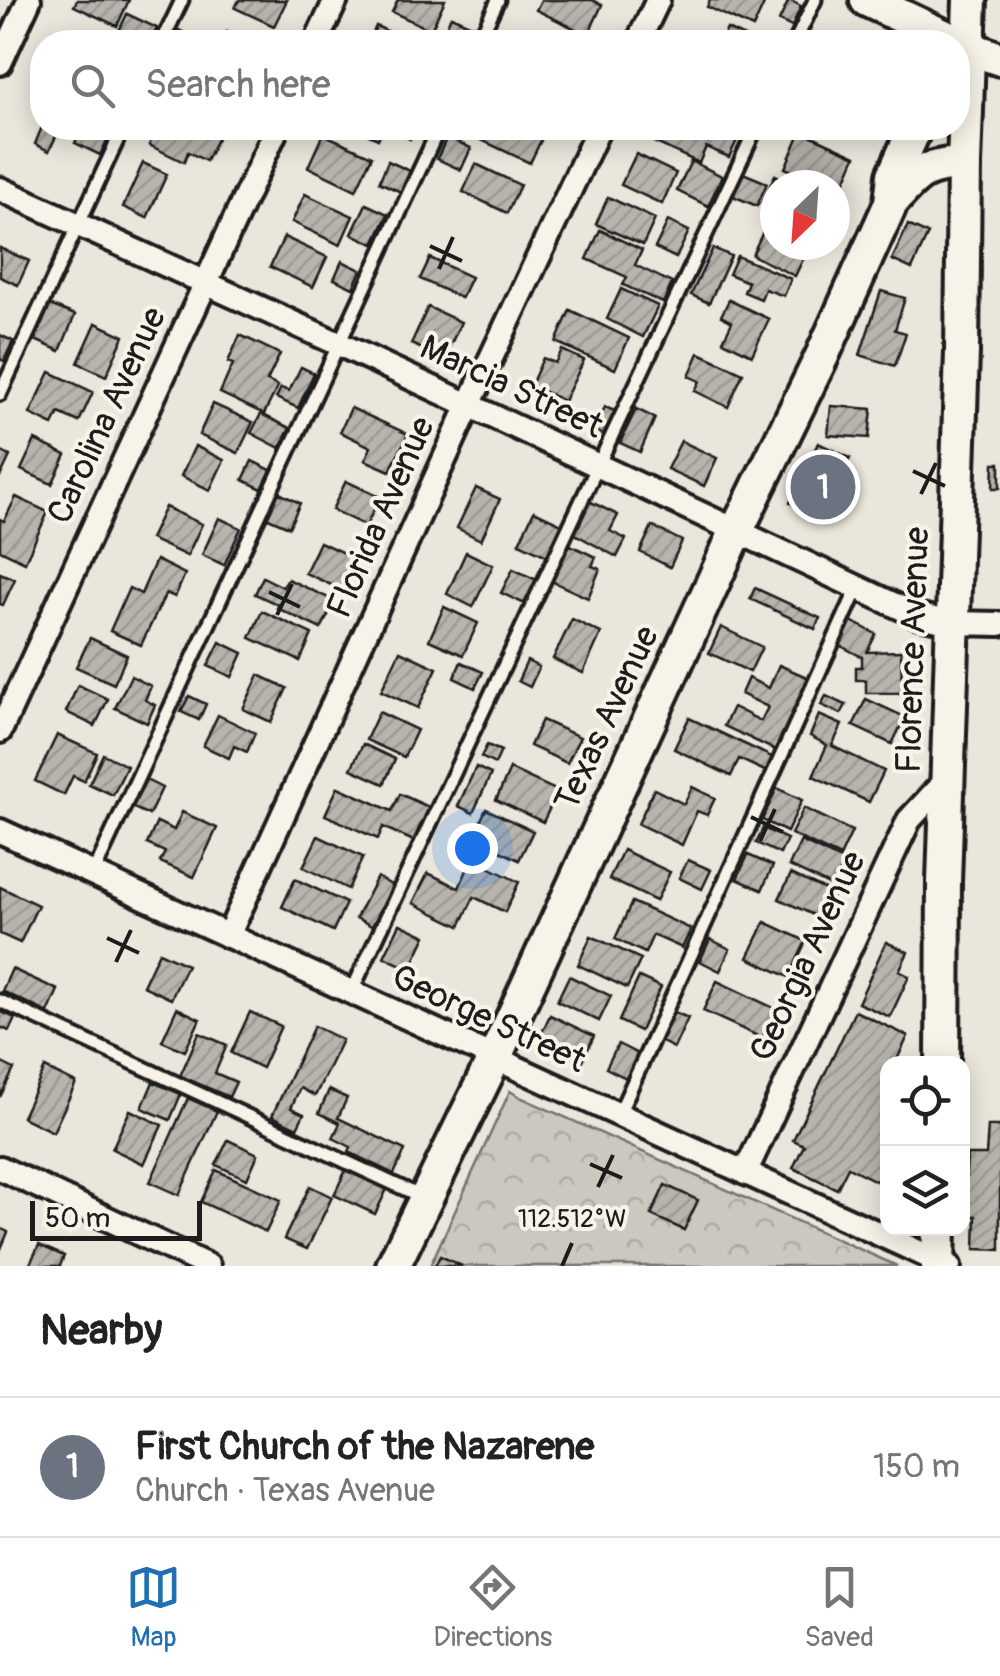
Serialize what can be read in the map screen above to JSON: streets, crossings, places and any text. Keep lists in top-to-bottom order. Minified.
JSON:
{"streets":{"street":["Marcia Street","Carolina Avenue","Florida Avenue","Florence Avenue","Texas Avenue","Georgia Avenue","George Street"]},"crossings":[["Marcia Street","Carolina Avenue"],["Marcia Street","Florida Avenue"],["Marcia Street","Florence Avenue"],["Marcia Street","Texas Avenue"],["Florida Avenue","George Street"],["Florence Avenue","Texas Avenue"],["Florence Avenue","Georgia Avenue"],["Texas Avenue","George Street"],["Georgia Avenue","George Street"]],"scale_bar":"50 m","north":"bottom left","page":{"search":"Search here","pins":"1","scale":"50 m","heading":"Nearby","list":[{"mark":"1","name":"First Church of the Nazarene","note":"Church · Texas Avenue","value":"150 m"}],"nav":["Map","Directions","Saved"]},"coordinates":["112.512°W"]}
